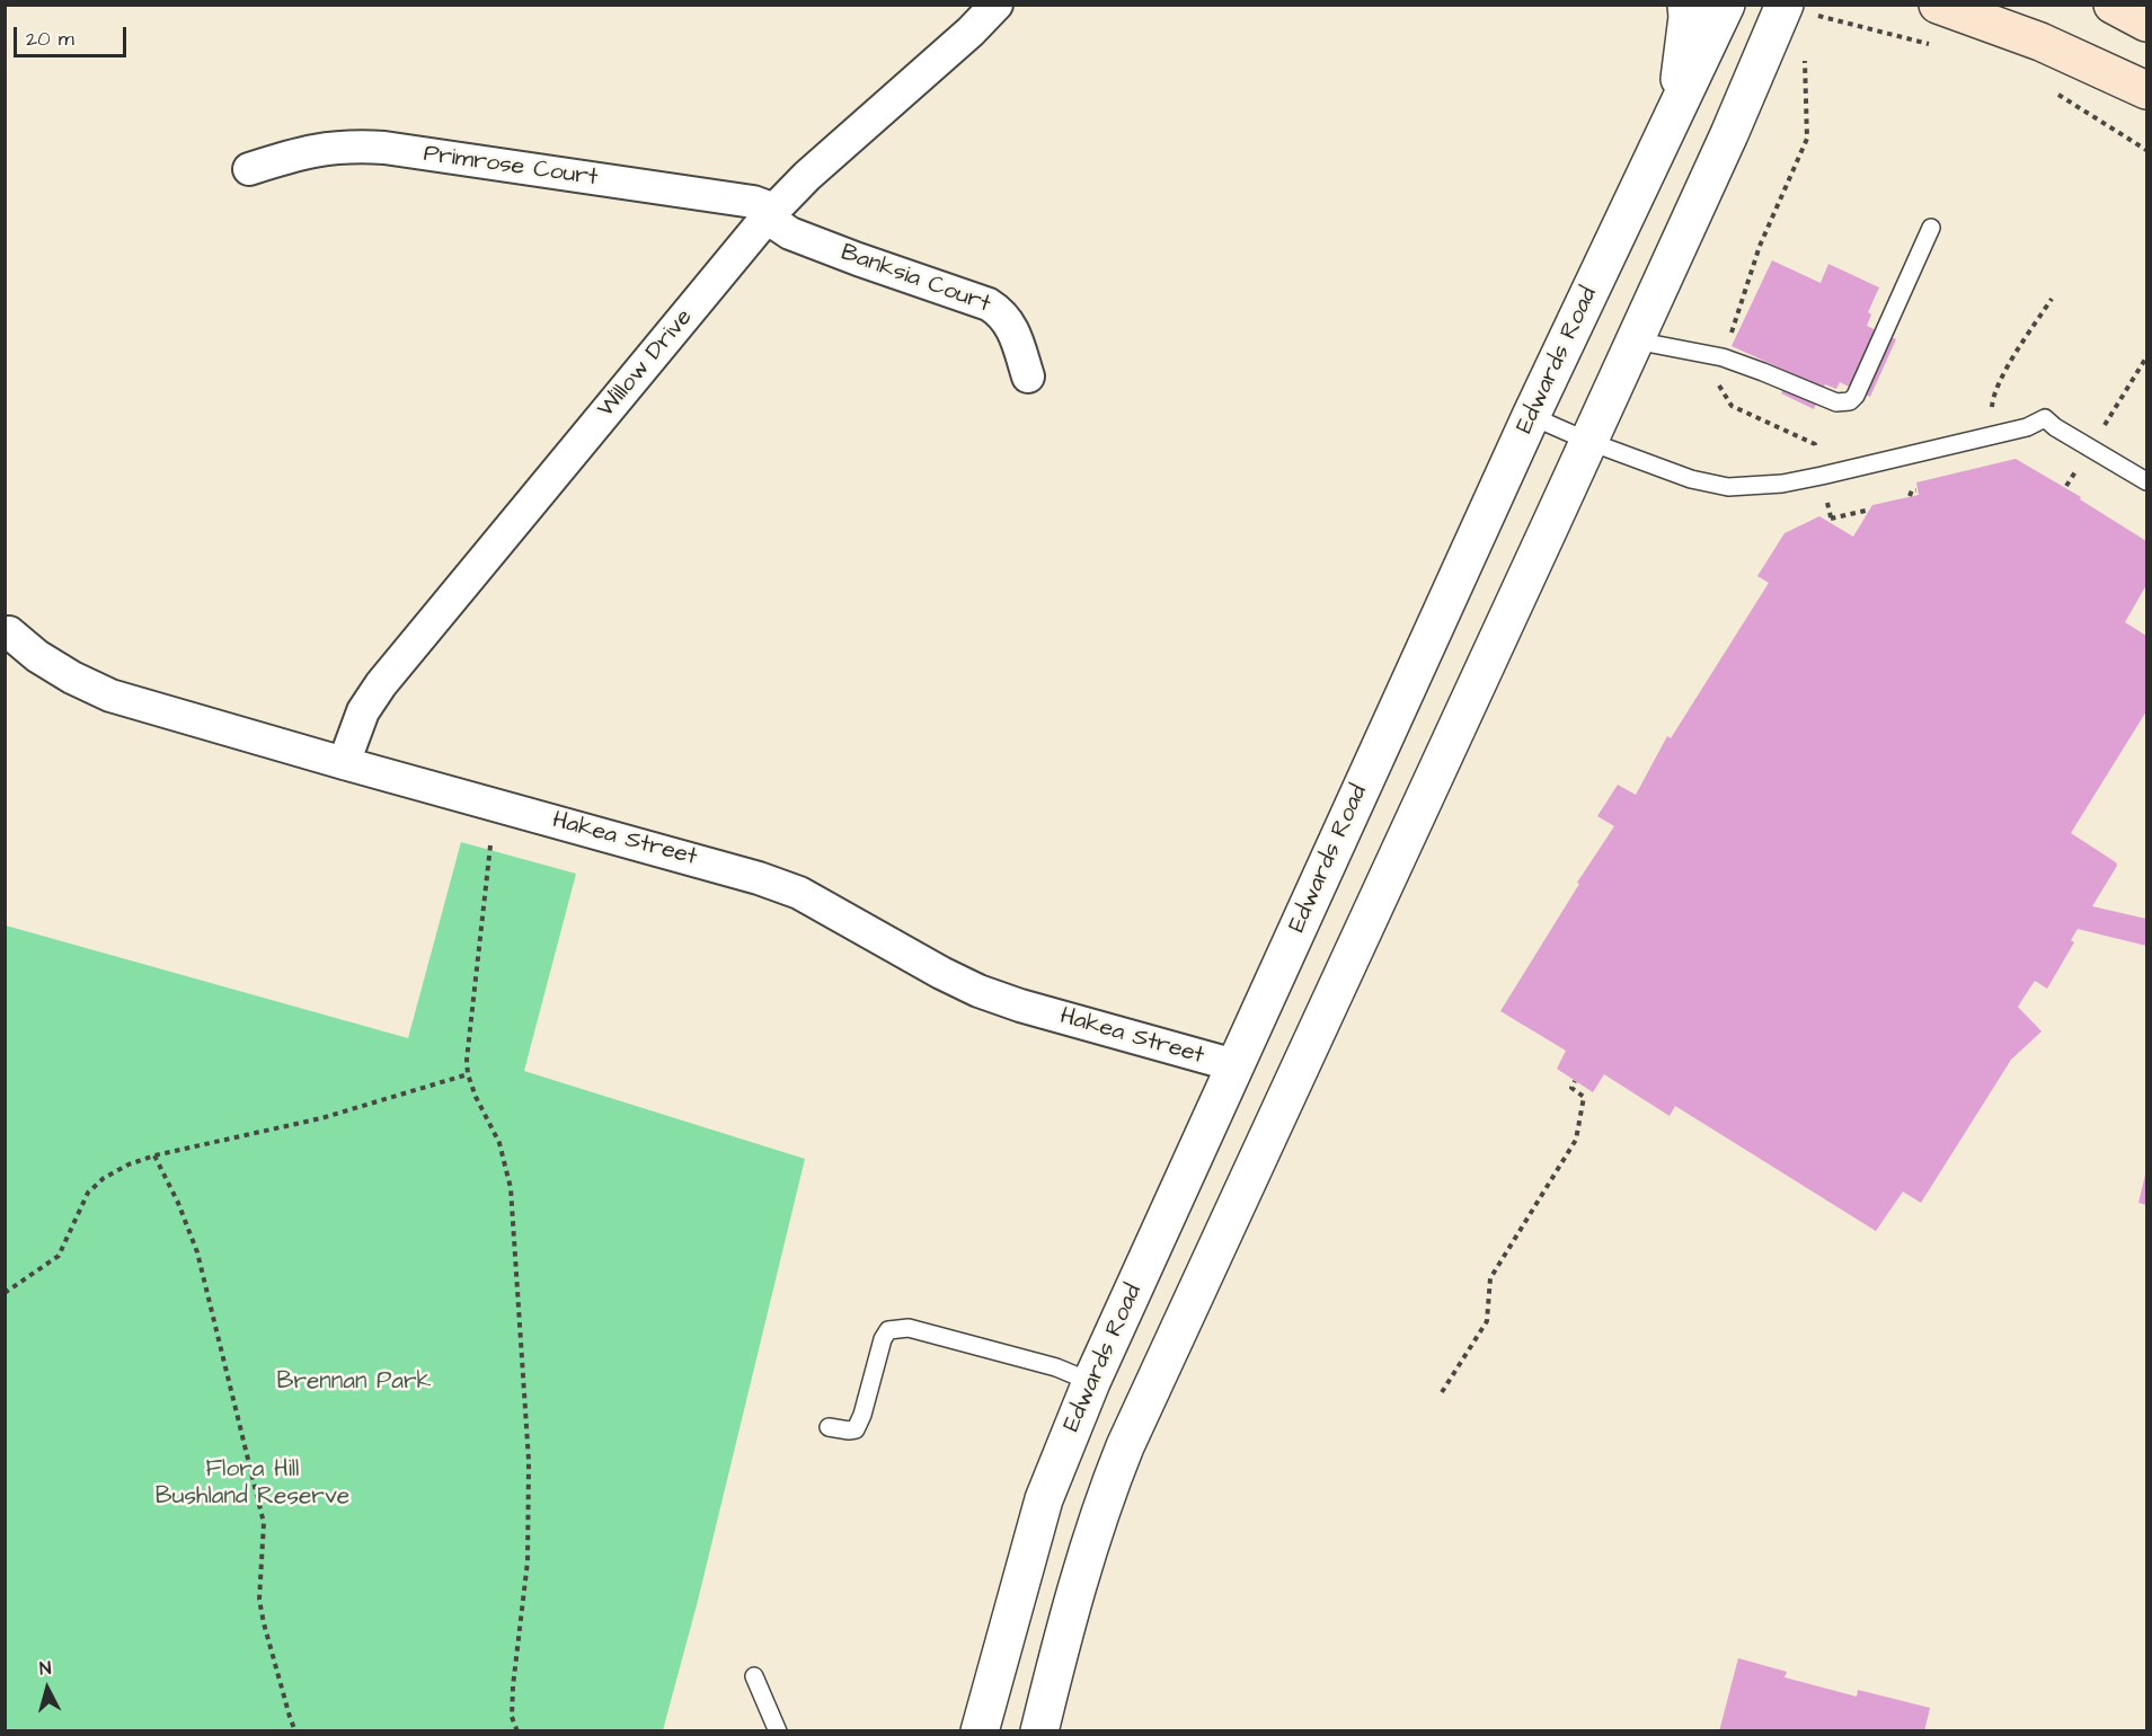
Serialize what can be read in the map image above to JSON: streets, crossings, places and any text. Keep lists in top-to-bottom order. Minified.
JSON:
{"streets":{"street":["Primrose Court","Banksia Court","Edwards Road","Willow Drive","Hakea Street"]},"crossings":[["Primrose Court","Banksia Court"],["Primrose Court","Willow Drive"],["Banksia Court","Willow Drive"],["Edwards Road","Hakea Street"],["Willow Drive","Hakea Street"]],"parks":["Brennan Park","Flora Hill Bushland Reserve"],"scale_bar":"20 m","north":"top"}
